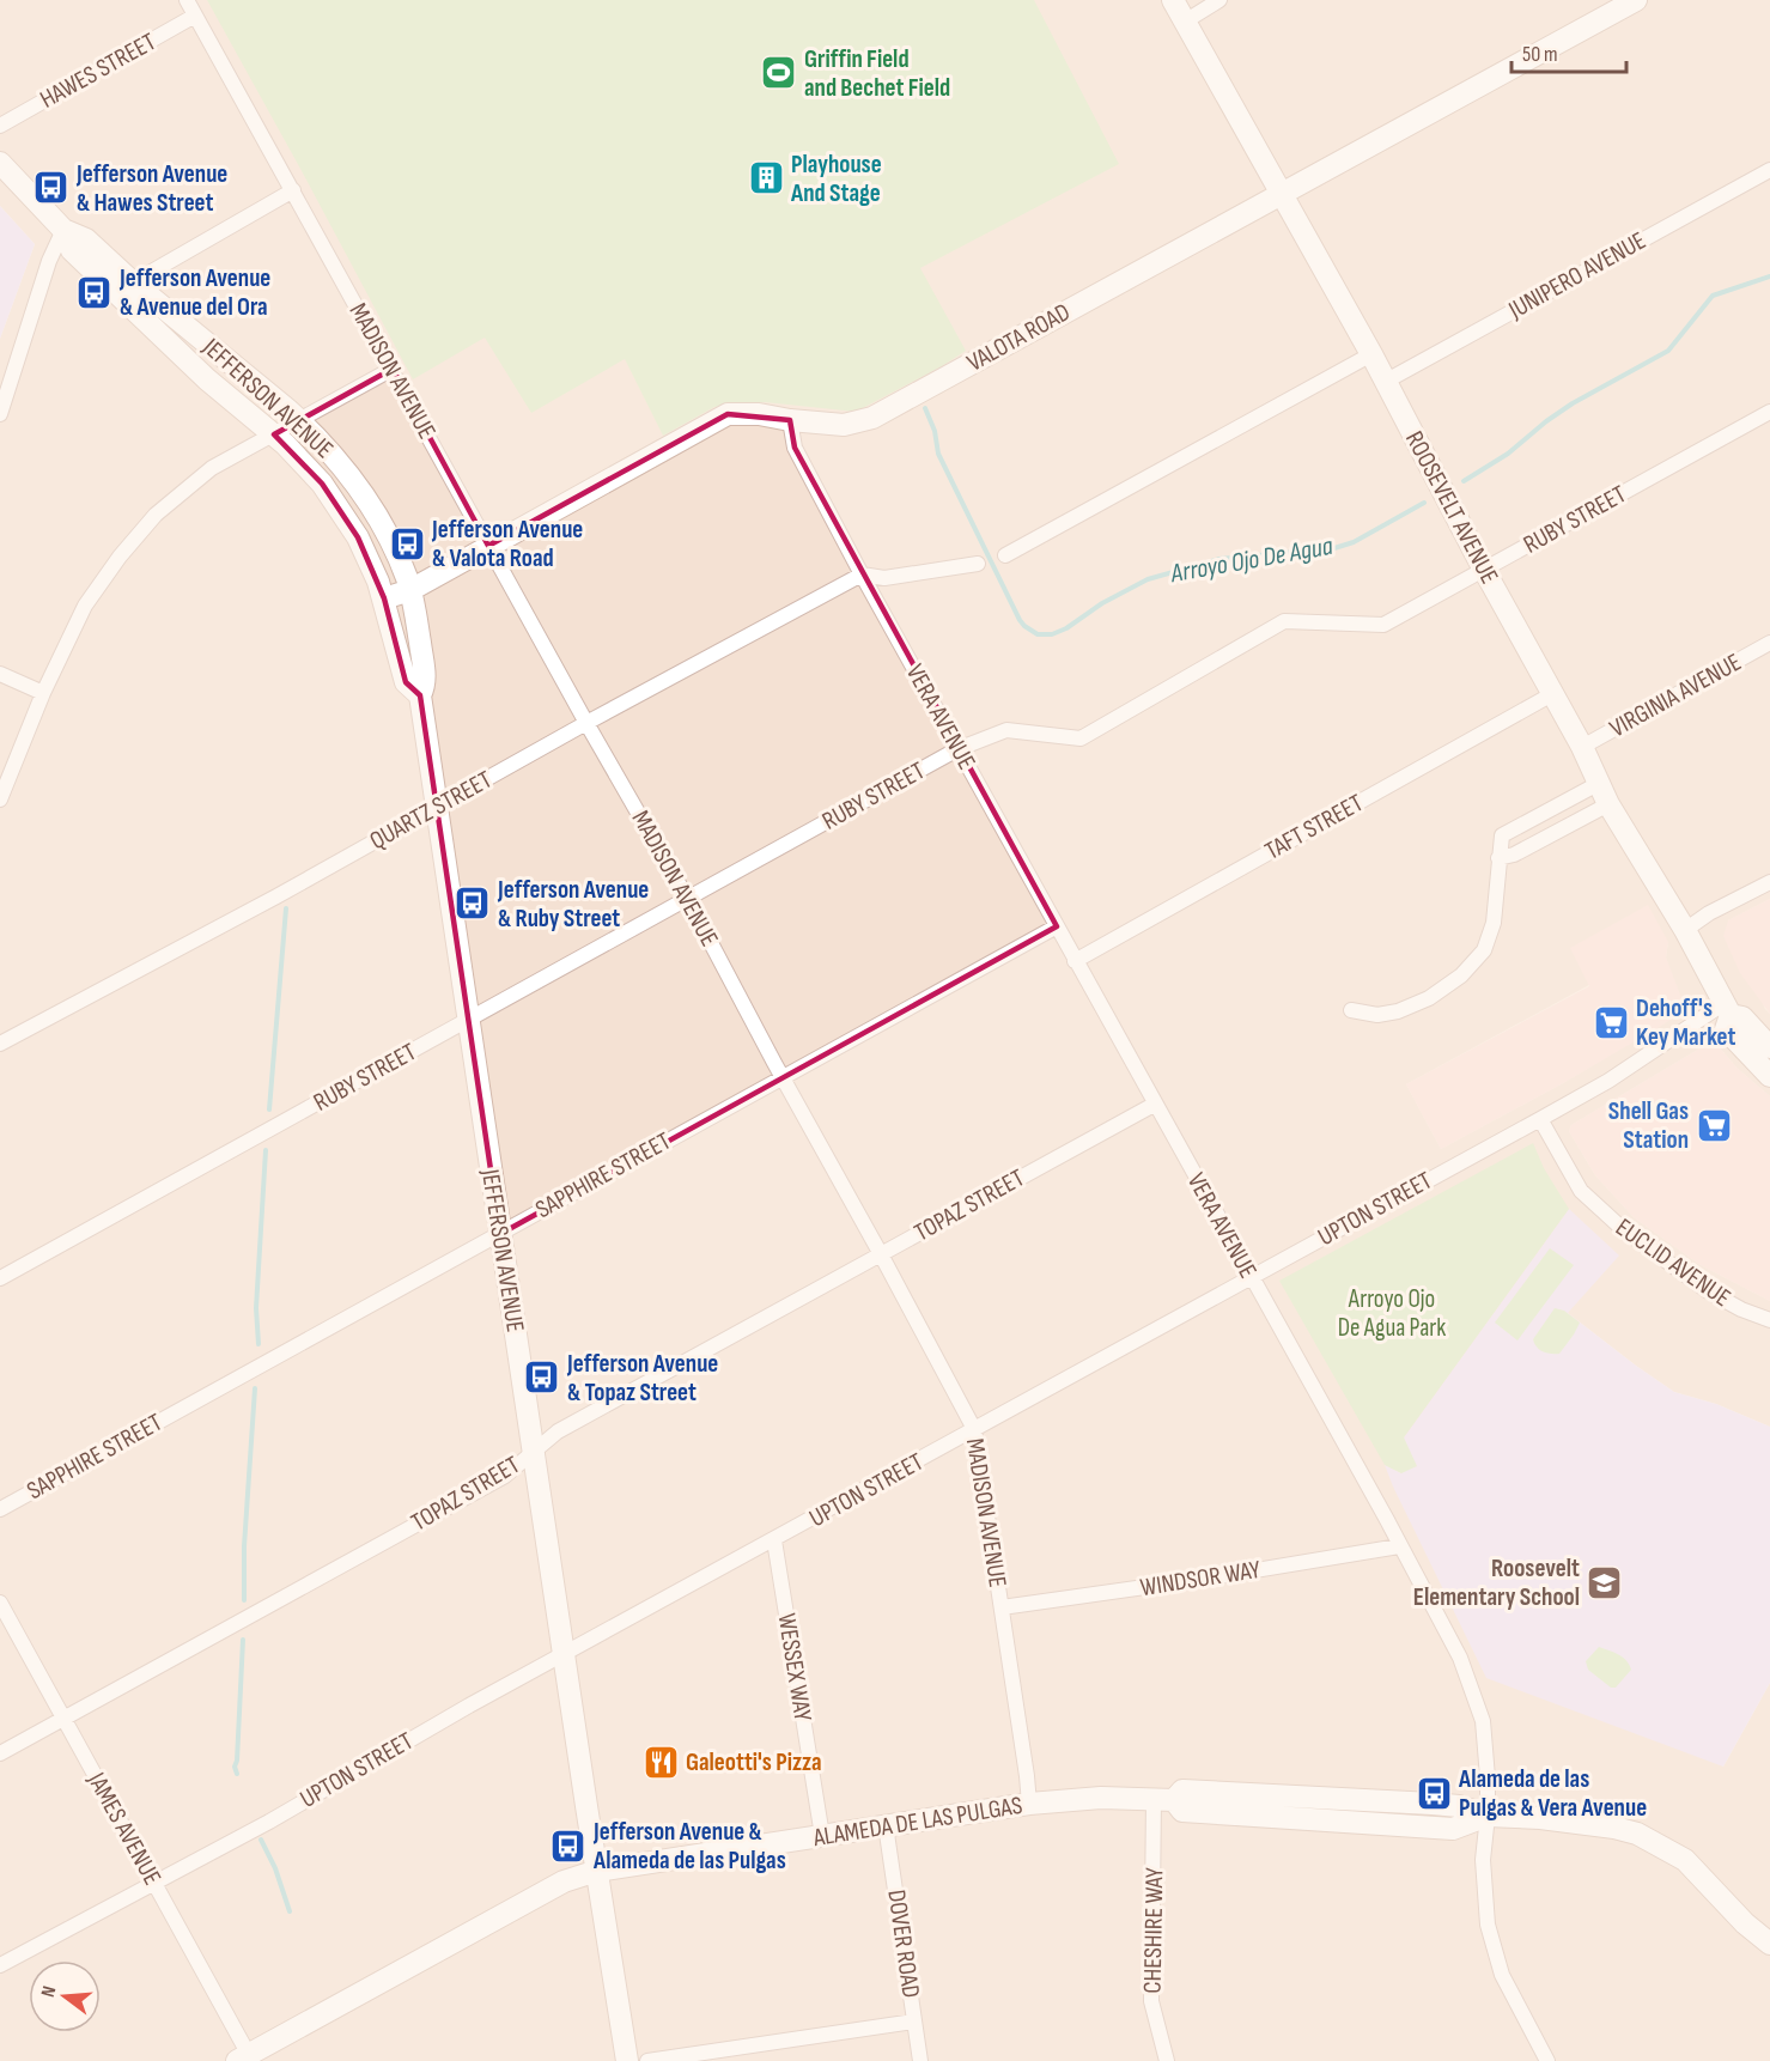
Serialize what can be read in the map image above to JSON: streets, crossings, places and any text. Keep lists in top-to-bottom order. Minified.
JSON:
{"streets":{"main road":["VALOTA ROAD","JEFFERSON AVENUE","ROOSEVELT AVENUE","ALAMEDA DE LAS PULGAS"],"street":["HAWES STREET","JUNIPERO AVENUE","MADISON AVENUE","RUBY STREET","VIRGINIA AVENUE","VERA AVENUE","QUARTZ STREET","TAFT STREET","SAPPHIRE STREET","TOPAZ STREET","UPTON STREET","EUCLID AVENUE","WINDSOR WAY","WESSEX WAY","JAMES AVENUE","CHESHIRE WAY","DOVER ROAD"]},"crossings":[["HAWES STREET","MADISON AVENUE"],["JUNIPERO AVENUE","ROOSEVELT AVENUE"],["VALOTA ROAD","MADISON AVENUE"],["VALOTA ROAD","JEFFERSON AVENUE"],["VALOTA ROAD","ROOSEVELT AVENUE"],["VALOTA ROAD","VERA AVENUE"],["MADISON AVENUE","RUBY STREET"],["MADISON AVENUE","QUARTZ STREET"],["MADISON AVENUE","SAPPHIRE STREET"],["MADISON AVENUE","TOPAZ STREET"],["MADISON AVENUE","UPTON STREET"],["MADISON AVENUE","WINDSOR WAY"],["MADISON AVENUE","ALAMEDA DE LAS PULGAS"],["JEFFERSON AVENUE","RUBY STREET"],["JEFFERSON AVENUE","QUARTZ STREET"],["JEFFERSON AVENUE","SAPPHIRE STREET"],["JEFFERSON AVENUE","TOPAZ STREET"],["JEFFERSON AVENUE","UPTON STREET"],["JEFFERSON AVENUE","ALAMEDA DE LAS PULGAS"],["ROOSEVELT AVENUE","RUBY STREET"],["ROOSEVELT AVENUE","VIRGINIA AVENUE"],["ROOSEVELT AVENUE","TAFT STREET"],["ROOSEVELT AVENUE","UPTON STREET"],["RUBY STREET","VERA AVENUE"],["VERA AVENUE","QUARTZ STREET"],["VERA AVENUE","TAFT STREET"],["VERA AVENUE","SAPPHIRE STREET"],["VERA AVENUE","TOPAZ STREET"],["VERA AVENUE","UPTON STREET"],["VERA AVENUE","WINDSOR WAY"],["VERA AVENUE","ALAMEDA DE LAS PULGAS"],["TOPAZ STREET","JAMES AVENUE"],["UPTON STREET","EUCLID AVENUE"],["UPTON STREET","WESSEX WAY"],["UPTON STREET","JAMES AVENUE"],["WESSEX WAY","ALAMEDA DE LAS PULGAS"],["ALAMEDA DE LAS PULGAS","JAMES AVENUE"],["ALAMEDA DE LAS PULGAS","CHESHIRE WAY"],["ALAMEDA DE LAS PULGAS","DOVER ROAD"]],"water":["Arroyo Ojo De Agua"],"parks":["Arroyo Ojo De Agua Park"],"places":{"sports":["Griffin Field and Bechet Field"],"building":["Playhouse And Stage"],"bus stop":["Jefferson Avenue & Hawes Street","Jefferson Avenue & Avenue del Ora","Jefferson Avenue & Valota Road","Jefferson Avenue & Ruby Street","Jefferson Avenue & Topaz Street","Alameda de las Pulgas & Vera Avenue","Jefferson Avenue & Alameda de las Pulgas"],"supermarket":["Dehoff's Key Market","Shell Gas Station"],"school or university":["Roosevelt Elementary School"],"restaurant":["Galeotti's Pizza"]},"scale_bar":"50 m","north":"left"}
